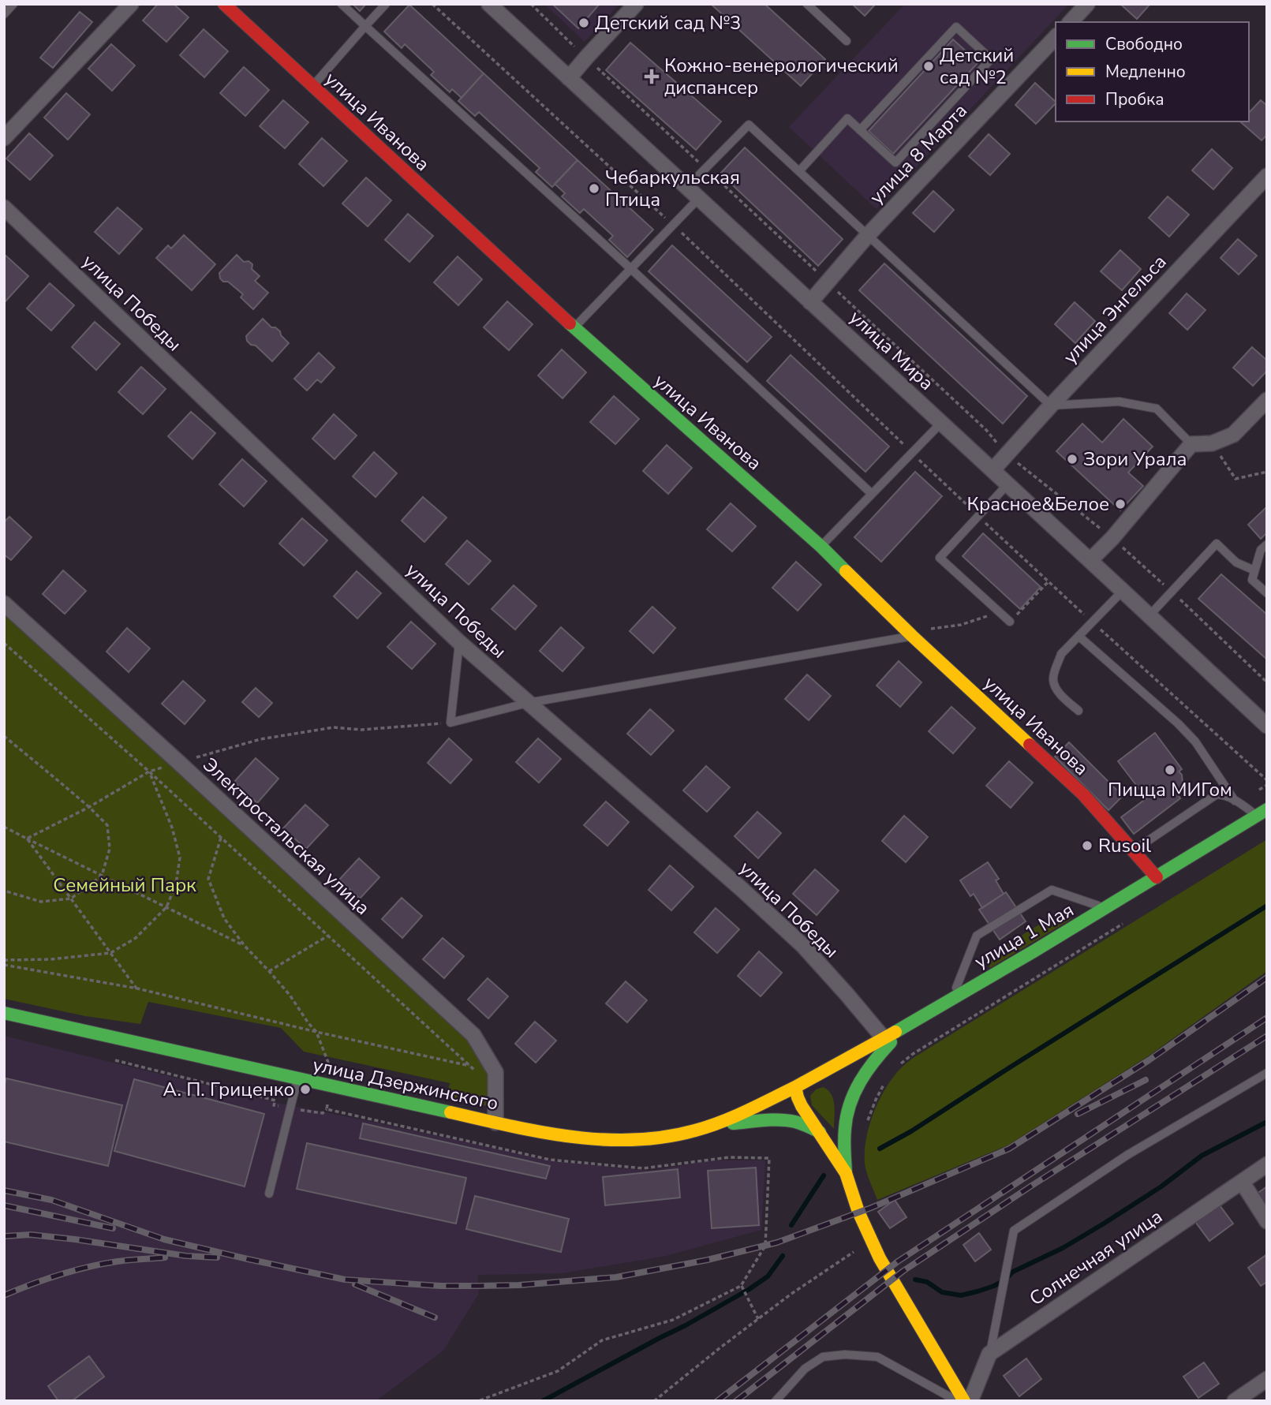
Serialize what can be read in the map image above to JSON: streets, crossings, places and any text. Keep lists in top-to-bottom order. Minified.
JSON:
{"streets":{"main road":["улица Иванова","улица 1 Мая","улица Дзержинского"],"street":["улица 8 Марта","улица Победы","улица Энгельса","улица Мира","Электростальская улица","Солнечная улица"]},"crossings":[["улица Иванова","улица 1 Мая"],["улица 8 Марта","улица Мира"],["улица Победы","улица 1 Мая"],["улица Энгельса","улица Мира"],["Электростальская улица","улица Дзержинского"],["улица 1 Мая","улица Дзержинского"]],"parks":["Семейный Парк"],"places":{"other":["Детский сад №3","Детский сад №2","Чебаркульская Птица","Зори Урала","Красное&Белое","Пицца МИГом","Rusoil","А. П. Гриценко"],"health":["Кожно-венерологический диспансер"]},"legend":["Свободно","Медленно","Пробка"]}
